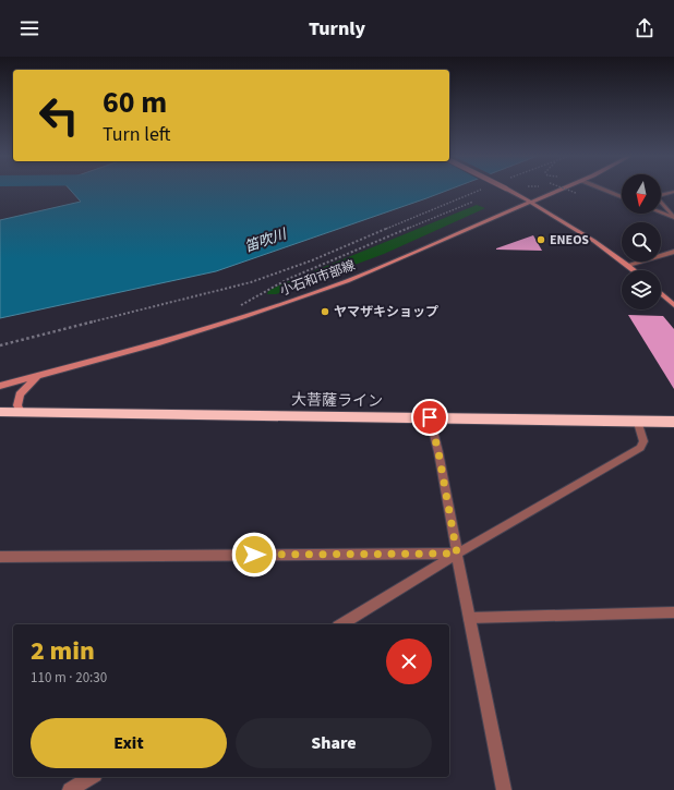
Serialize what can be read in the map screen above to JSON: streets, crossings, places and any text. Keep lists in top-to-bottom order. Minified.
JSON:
{"streets":{"highway":["大菩薩ライン"],"main road":["小石和市部線"]},"water":["笛吹川"],"places":["ENEOS","ヤマザキショップ"],"north":"bottom","page":{"header":"Turnly","turn":["60 m","Turn left"],"heading":["2 min","110 m · 20:30"],"buttons":["Exit","Share"]}}
